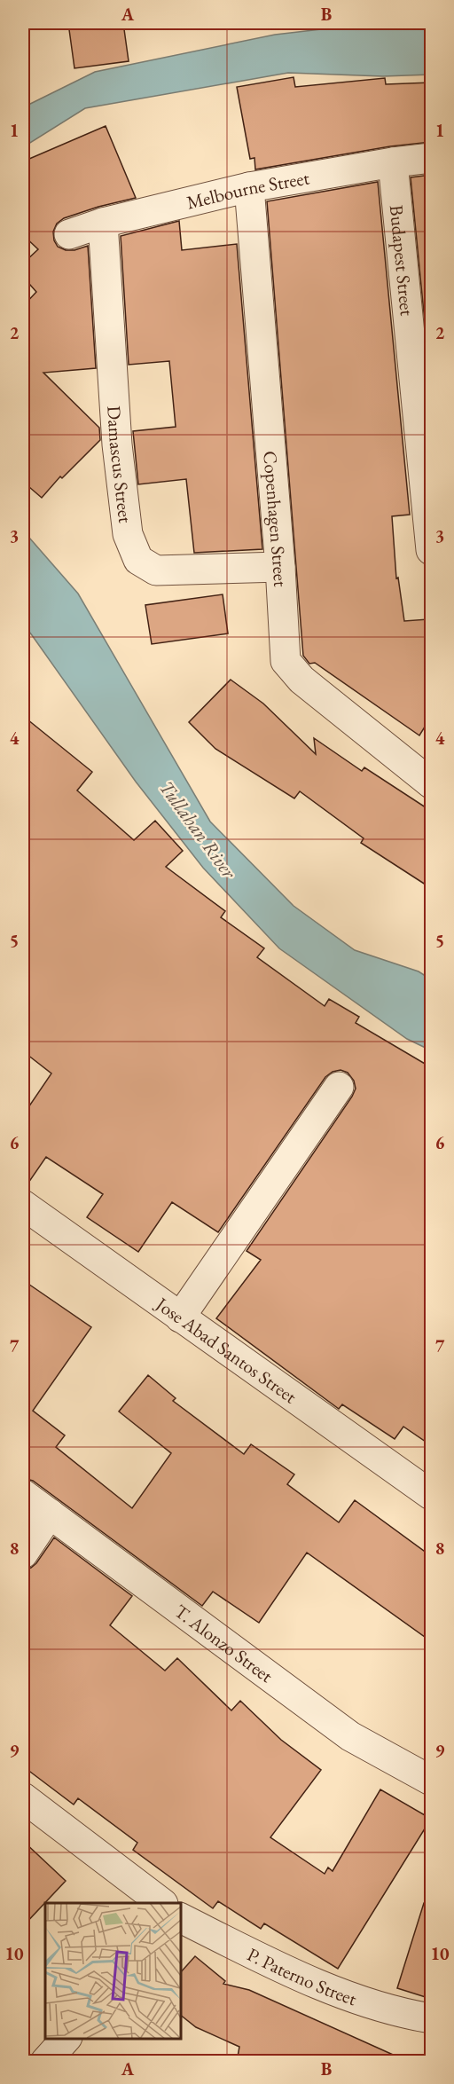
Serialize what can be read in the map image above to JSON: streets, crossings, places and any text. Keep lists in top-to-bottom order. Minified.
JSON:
{"streets":{"street":["Melbourne Street","Budapest Street","Damascus Street","Copenhagen Street","Jose Abad Santos Street","T. Alonzo Street","P. Paterno Street"]},"crossings":[["Melbourne Street","Budapest Street"],["Melbourne Street","Damascus Street"],["Melbourne Street","Copenhagen Street"],["Damascus Street","Copenhagen Street"]],"water":["Tullahan River"],"grid":{"columns":["A","B"],"rows":["1","2","3","4","5","6","7","8","9","10"]}}
